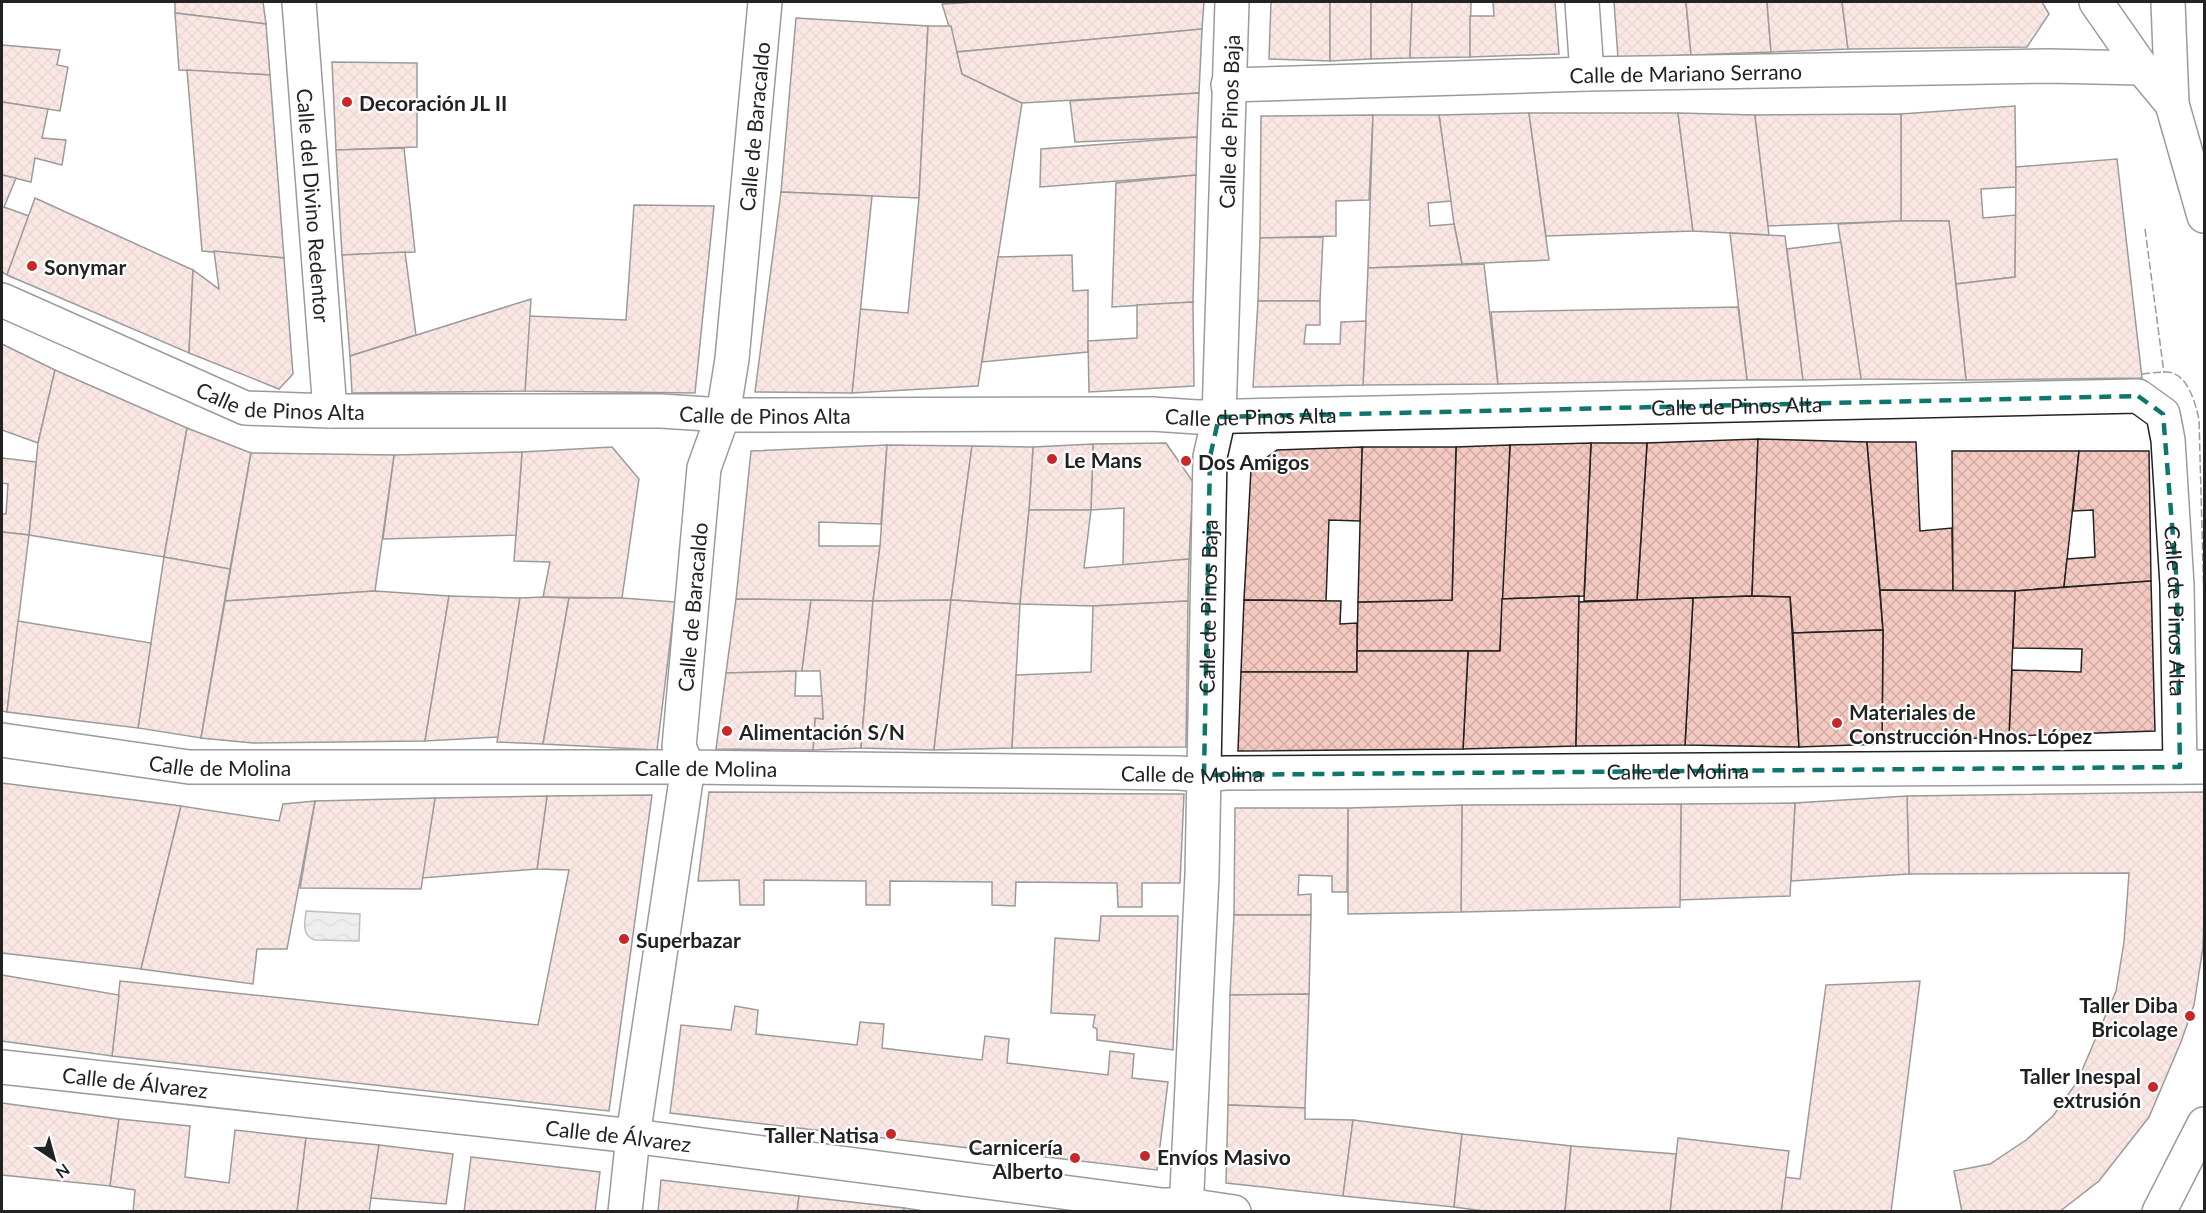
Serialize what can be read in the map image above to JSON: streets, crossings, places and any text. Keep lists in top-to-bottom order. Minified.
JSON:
{"streets":{"street":["Calle de Mariano Serrano","Calle de Pinos Baja","Calle de Baracaldo","Calle del Divino Redentor","Calle de Pinos Alta","Calle de Molina","Calle de Álvarez"]},"crossings":[["Calle de Mariano Serrano","Calle de Pinos Baja"],["Calle de Pinos Baja","Calle de Pinos Alta"],["Calle de Pinos Baja","Calle de Molina"],["Calle de Pinos Baja","Calle de Álvarez"],["Calle de Baracaldo","Calle de Pinos Alta"],["Calle de Baracaldo","Calle de Molina"],["Calle de Baracaldo","Calle de Álvarez"],["Calle del Divino Redentor","Calle de Pinos Alta"],["Calle de Pinos Alta","Calle de Molina"]],"places":["Decoración JL II","Sonymar","Le Mans","Dos Amigos","Materiales de Construcción Hnos. López","Alimentación S/N","Superbazar","Taller Diba Bricolage","Taller Inespal extrusión","Taller Natisa","Envíos Masivo","Carnicería Alberto"],"north":"bottom right"}
